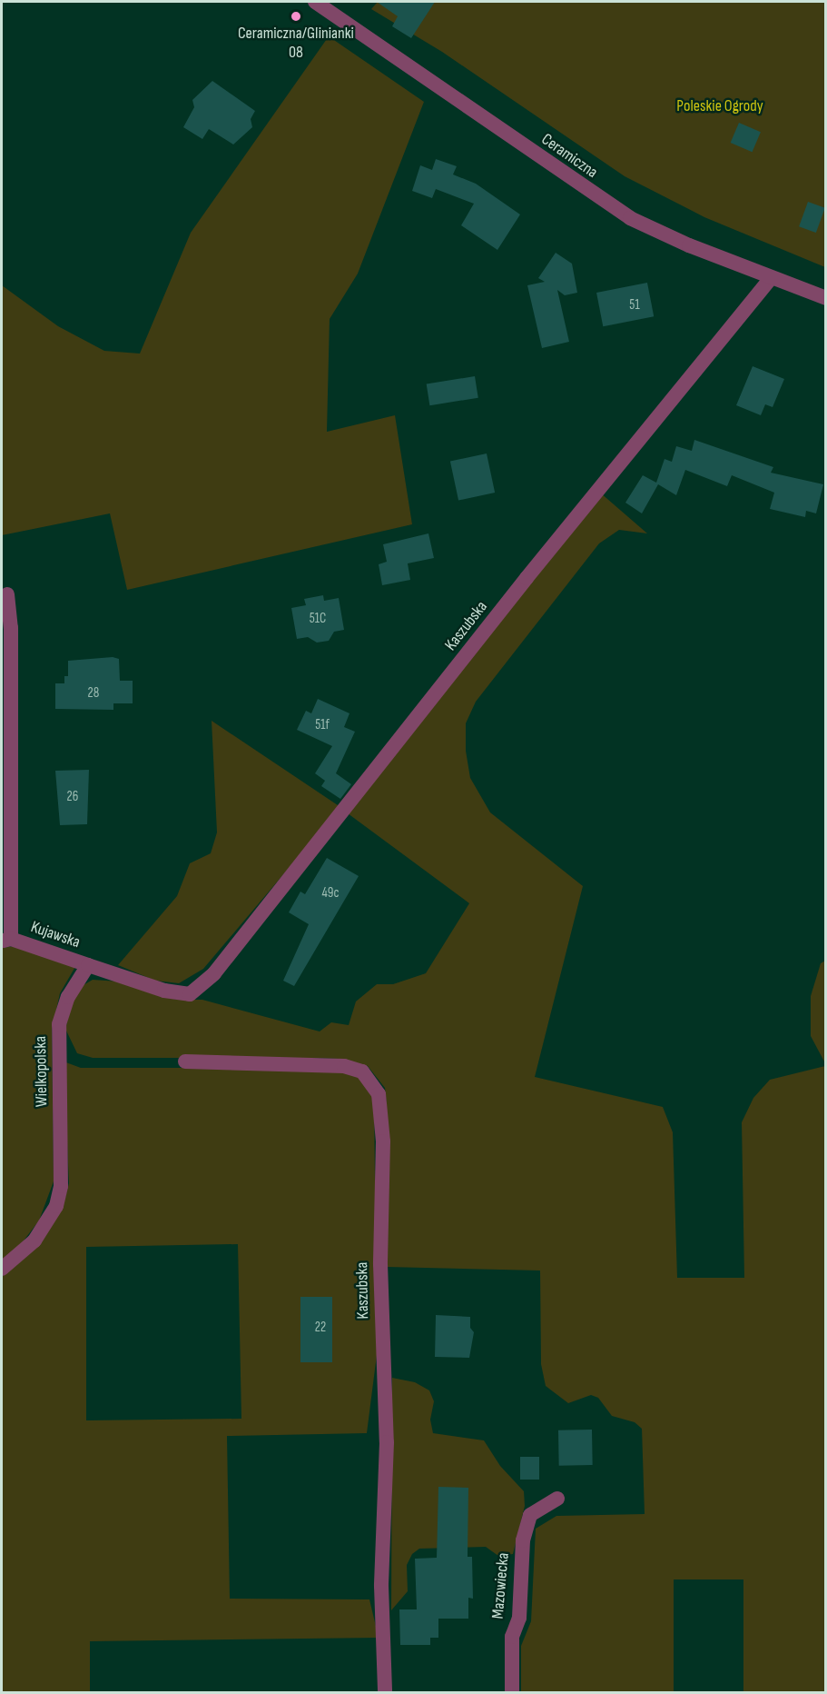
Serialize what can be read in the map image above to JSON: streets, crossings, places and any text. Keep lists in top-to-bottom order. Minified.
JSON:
{"streets":{"street":["Ceramiczna","Kaszubska","Kujawska","Wielkopolska","Mazowiecka"]},"crossings":[["Ceramiczna","Kaszubska"],["Kaszubska","Kujawska"],["Kaszubska","Wielkopolska"],["Kujawska","Wielkopolska"]],"parks":["Poleskie Ogrody"],"places":["Ceramiczna/Glinianki 08"],"house_numbers":["51","51C","28","51f","26","49c","22"]}
